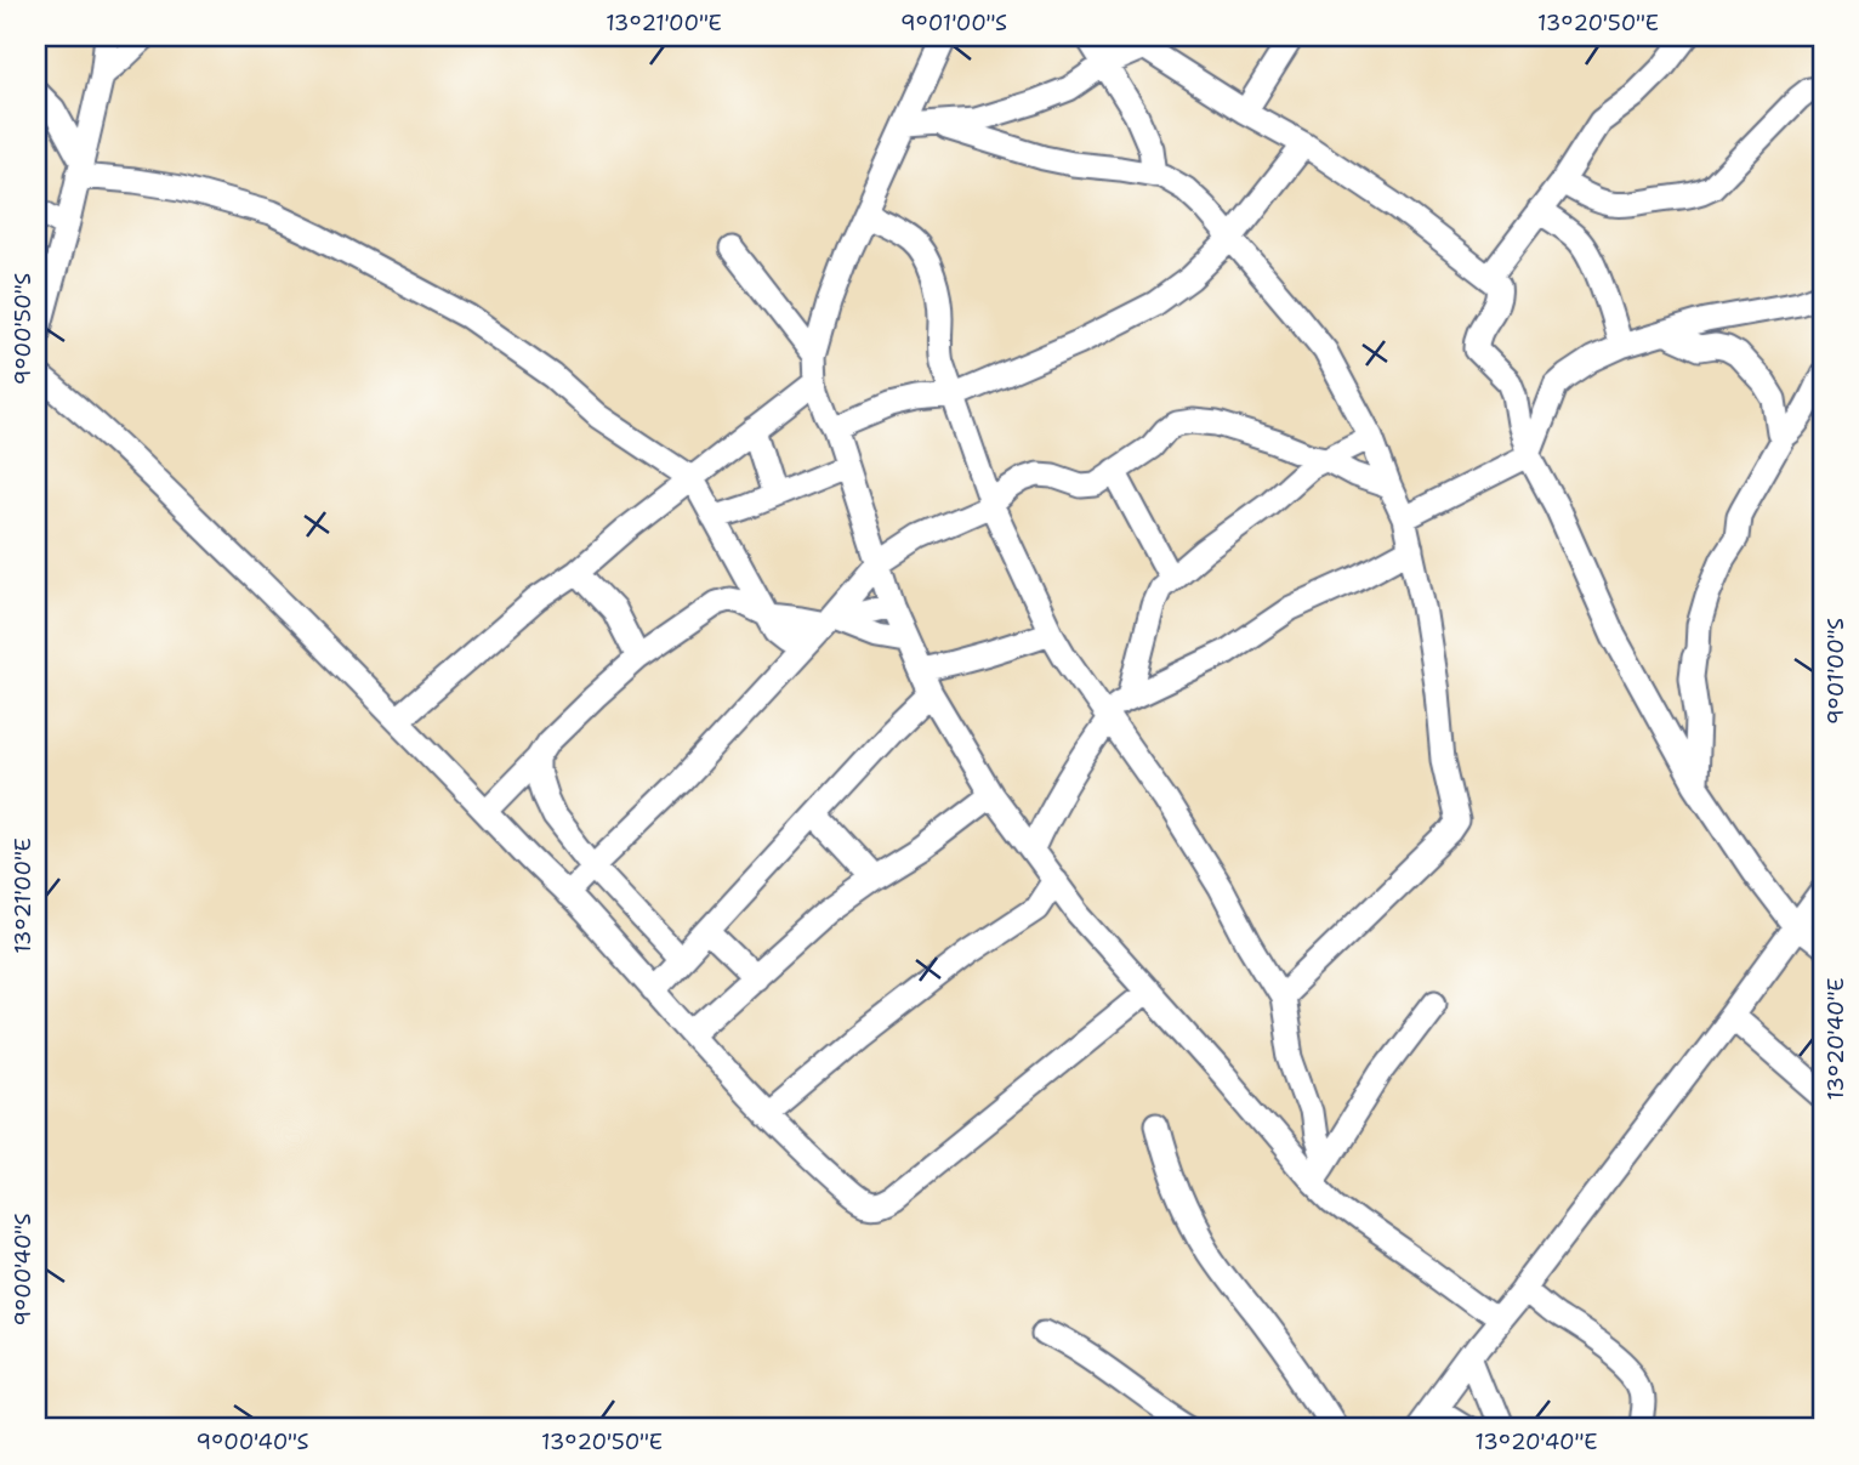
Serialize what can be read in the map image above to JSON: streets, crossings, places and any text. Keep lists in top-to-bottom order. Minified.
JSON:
{"coordinates":["13°21'00\"E","9°01'00\"S","13°20'50\"E","9°00'50\"S","13°20'40\"E","9°00'40\"S"]}
